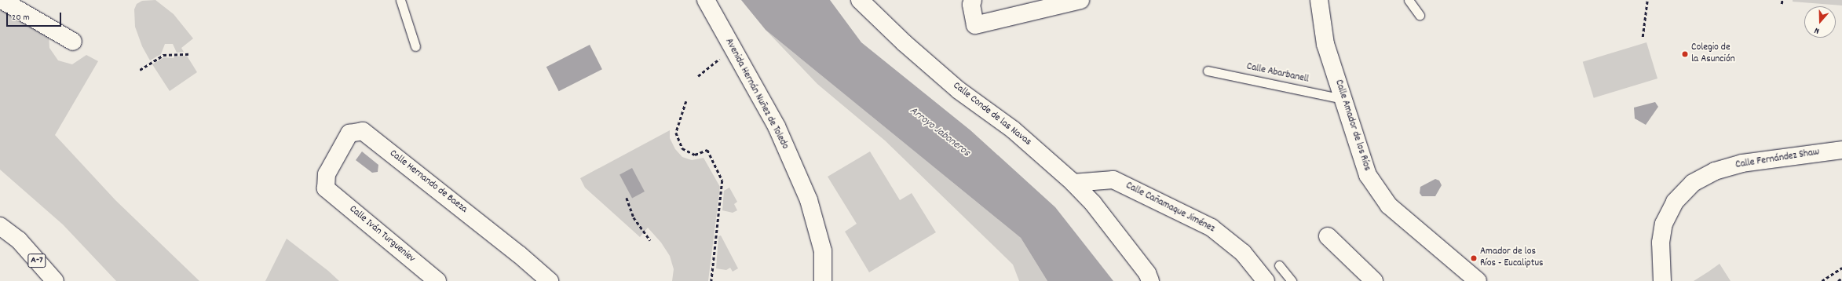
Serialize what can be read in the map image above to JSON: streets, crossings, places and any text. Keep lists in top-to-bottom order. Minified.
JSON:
{"streets":{"main road":["Avenida Hernán Nuñez de Toledo","Calle Conde de las Navas","Calle Amador de los Ríos","Calle Fernández Shaw","Calle Hernando de Baeza","Calle Cañamaque Jiménez","Calle Iván Turgueniev","A-7"],"lane":["Calle Abarbanell"]},"crossings":[["Calle Abarbanell","Calle Amador de los Ríos"],["Calle Conde de las Navas","Calle Cañamaque Jiménez"],["Calle Hernando de Baeza","Calle Iván Turgueniev"]],"water":["Arroyo Jaboneros"],"places":["Colegio de la Asunción","Amador de los Ríos - Eucaliptus"],"scale_bar":"20 m","north":"bottom"}
